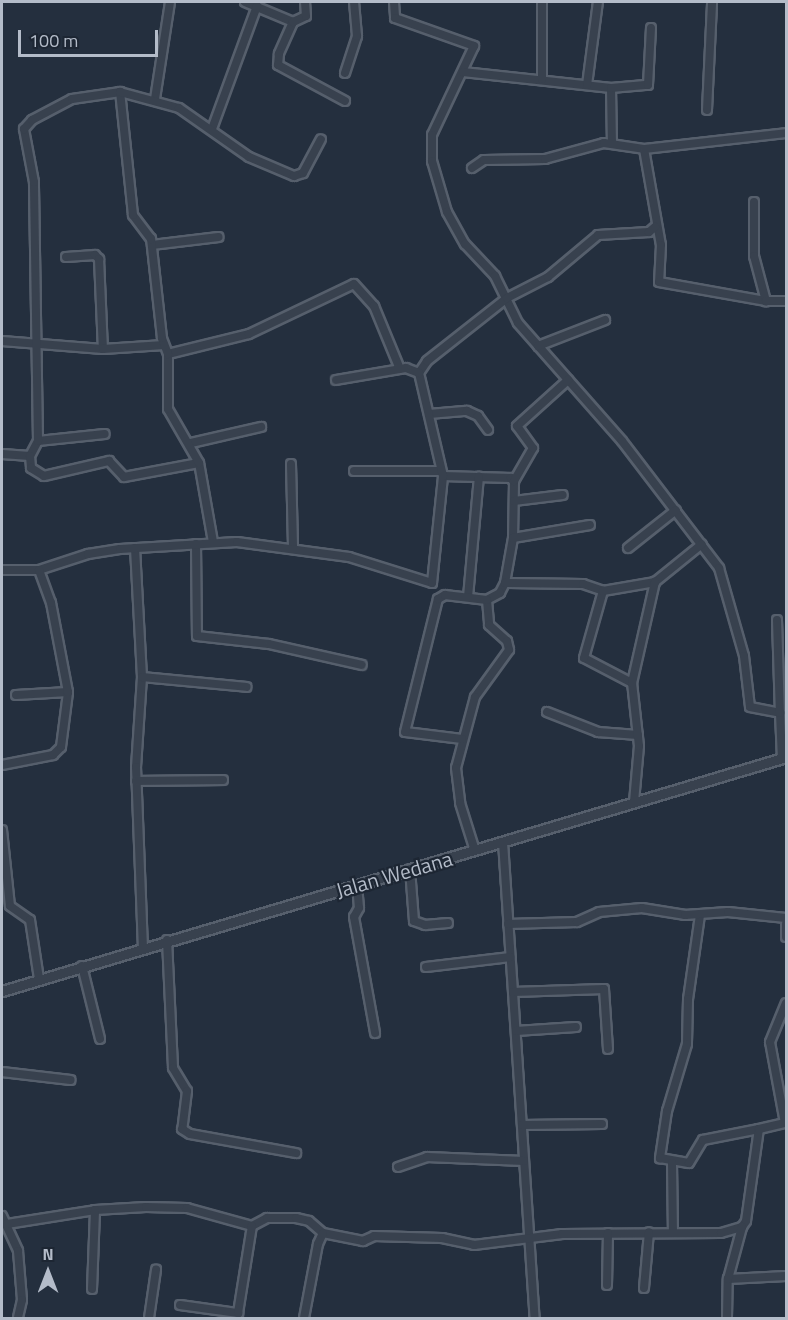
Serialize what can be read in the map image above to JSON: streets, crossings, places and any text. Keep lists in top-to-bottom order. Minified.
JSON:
{"streets":{"street":["Jalan Wedana"]},"scale_bar":"100 m","north":"top"}
